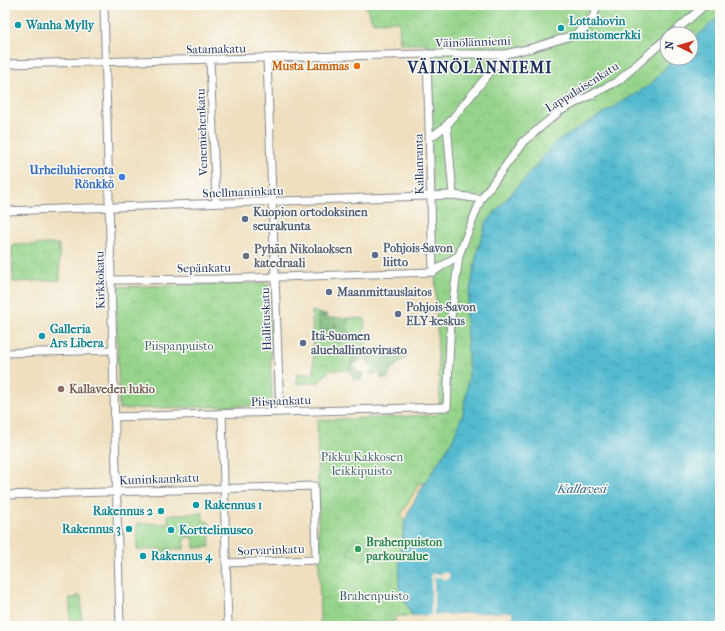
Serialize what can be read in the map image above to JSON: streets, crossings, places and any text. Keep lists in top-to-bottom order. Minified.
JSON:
{"streets":{"street":["Väinölänniemi","Satamakatu","Lappalaisenkatu","Venemiehenkatu","Kallanranta","Snellmaninkatu","Sepänkatu","Kirkkokatu","Hallituskatu","Piispankatu","Kuninkaankatu","Sorvarinkatu"]},"crossings":[["Väinölänniemi","Satamakatu"],["Väinölänniemi","Kallanranta"],["Satamakatu","Venemiehenkatu"],["Satamakatu","Kallanranta"],["Satamakatu","Kirkkokatu"],["Satamakatu","Hallituskatu"],["Lappalaisenkatu","Snellmaninkatu"],["Lappalaisenkatu","Piispankatu"],["Venemiehenkatu","Snellmaninkatu"],["Kallanranta","Snellmaninkatu"],["Kallanranta","Sepänkatu"],["Snellmaninkatu","Kirkkokatu"],["Snellmaninkatu","Hallituskatu"],["Sepänkatu","Kirkkokatu"],["Sepänkatu","Hallituskatu"],["Kirkkokatu","Piispankatu"],["Kirkkokatu","Kuninkaankatu"],["Hallituskatu","Piispankatu"],["Kuninkaankatu","Sorvarinkatu"]],"districts":["VÄINÖLÄNNIEMI"],"water":["Kallavesi"],"parks":["Piispanpuisto","Pikku Kakkosen leikkipuisto","Brahenpuisto"],"places":["Wanha Mylly","Lottahovin muistomerkki","Musta Lammas","Urheiluhieronta Rönkkö","Kuopion ortodoksinen seurakunta","Pohjois-Savon liitto","Pyhän Nikolaoksen katedraali","Maanmittauslaitos","Pohjois-Savon ELY-keskus","Galleria Ars Libera","Itä-Suomen aluehallintovirasto","Kallaveden lukio","Rakennus 1","Rakennus 2","Rakennus 3","Korttelimuseo","Brahenpuiston parkouralue","Rakennus 4"],"north":"left"}
